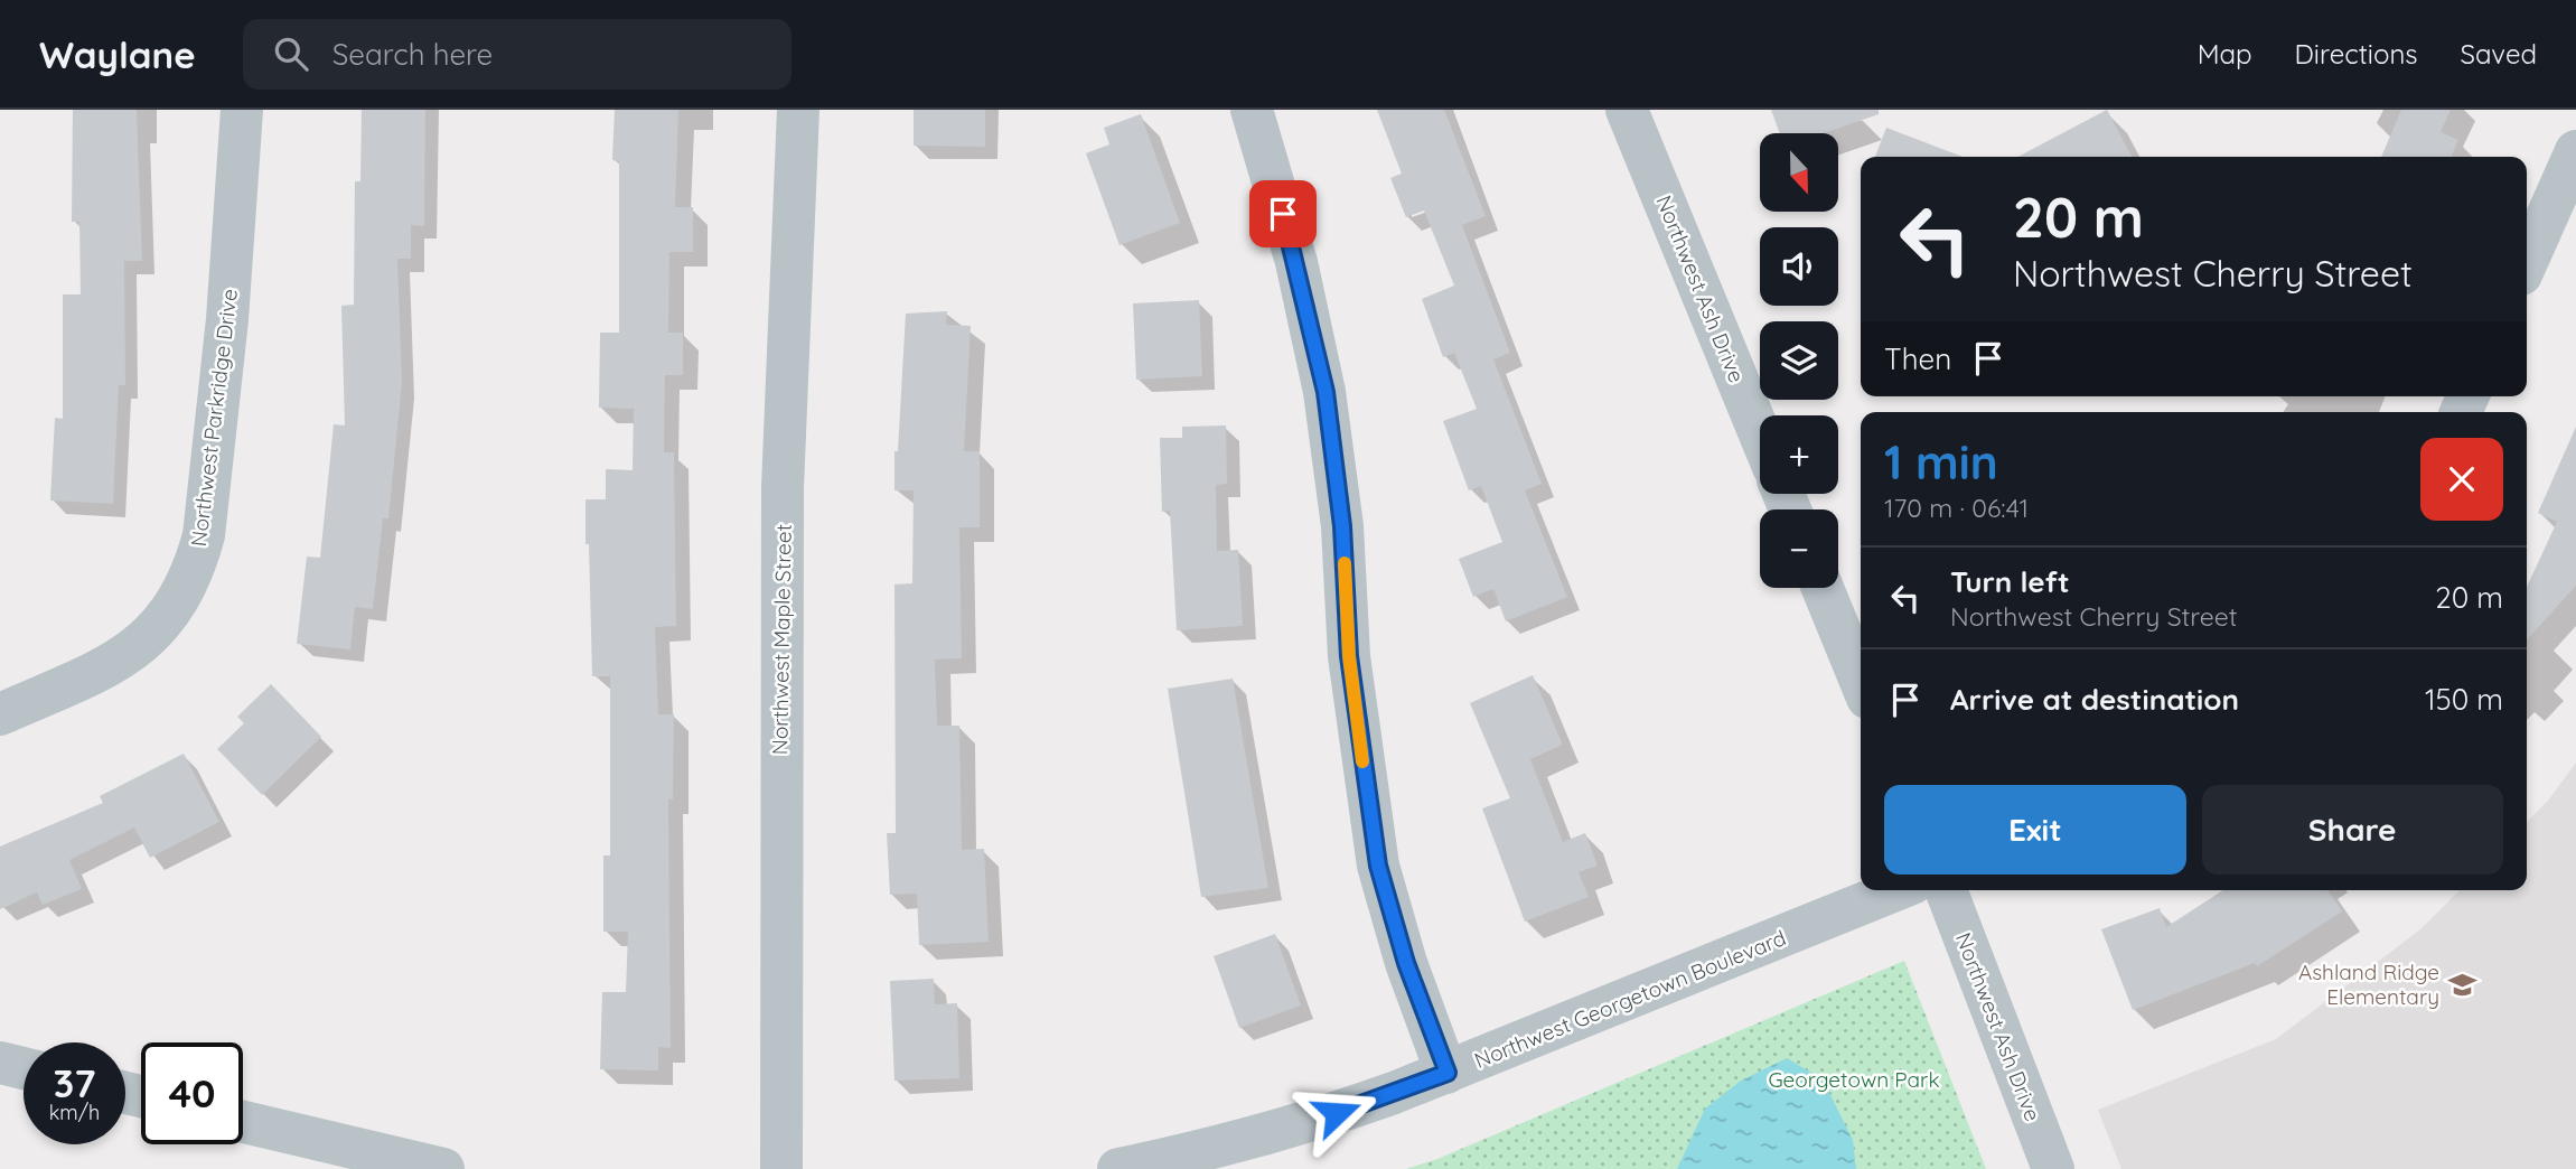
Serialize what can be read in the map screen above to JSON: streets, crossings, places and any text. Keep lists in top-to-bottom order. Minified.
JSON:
{"streets":{"street":["Northwest Ash Drive","Northwest Parkridge Drive","Northwest Maple Street","Northwest Georgetown Boulevard"]},"parks":["Georgetown Park"],"places":{"school or university":["Ashland Ridge Elementary"]},"north":"bottom","page":{"header":"Waylane","search":"Search here","nav":["Map","Directions","Saved"],"map_buttons":["+","−"],"turn":["20 m","Northwest Cherry Street"],"then":"Then","heading":["1 min","170 m · 06:41"],"list":[{"name":"Turn left","note":"Northwest Cherry Street","value":"20 m"},{"name":"Arrive at destination","value":"150 m"}],"buttons":["Exit","Share"],"speed":"37 km/h","limit":"40"}}
